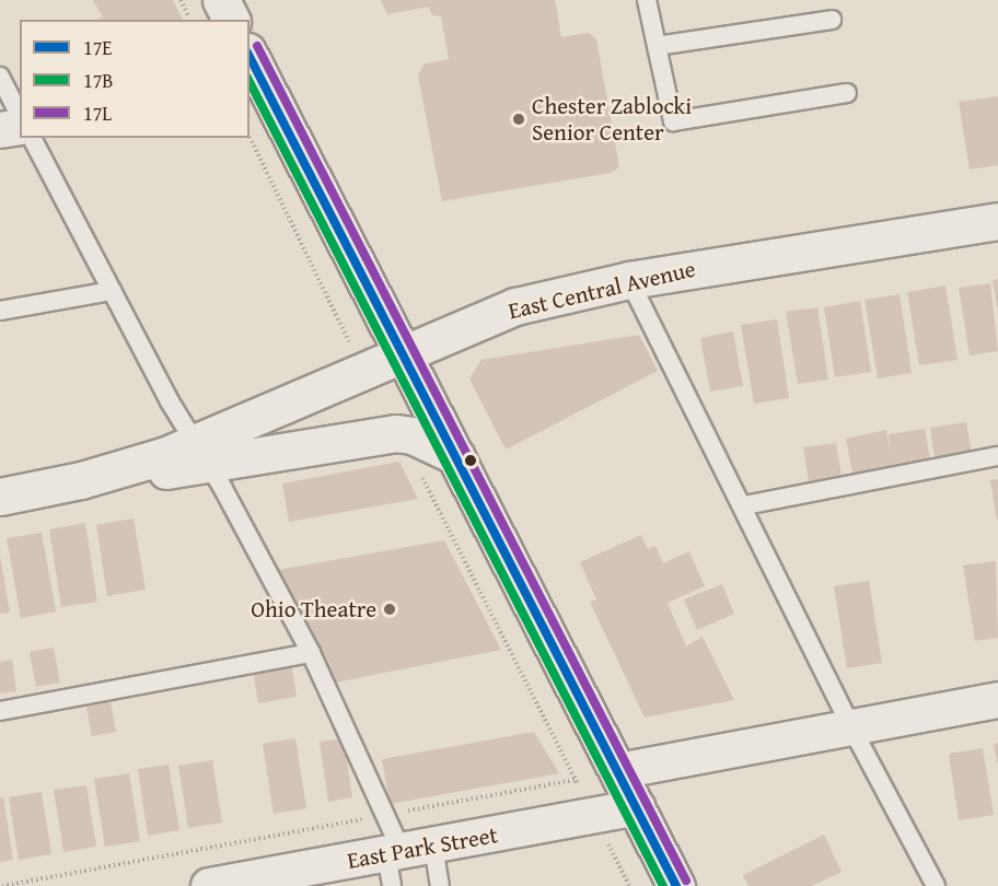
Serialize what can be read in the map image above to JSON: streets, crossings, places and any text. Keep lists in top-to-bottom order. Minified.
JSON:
{"streets":{"street":["East Central Avenue","East Park Street"]},"places":["Chester Zablocki Senior Center","Ohio Theatre"],"lines":["transit line 17L","transit line 17E","transit line 17B"],"legend":["17E","17B","17L"]}
